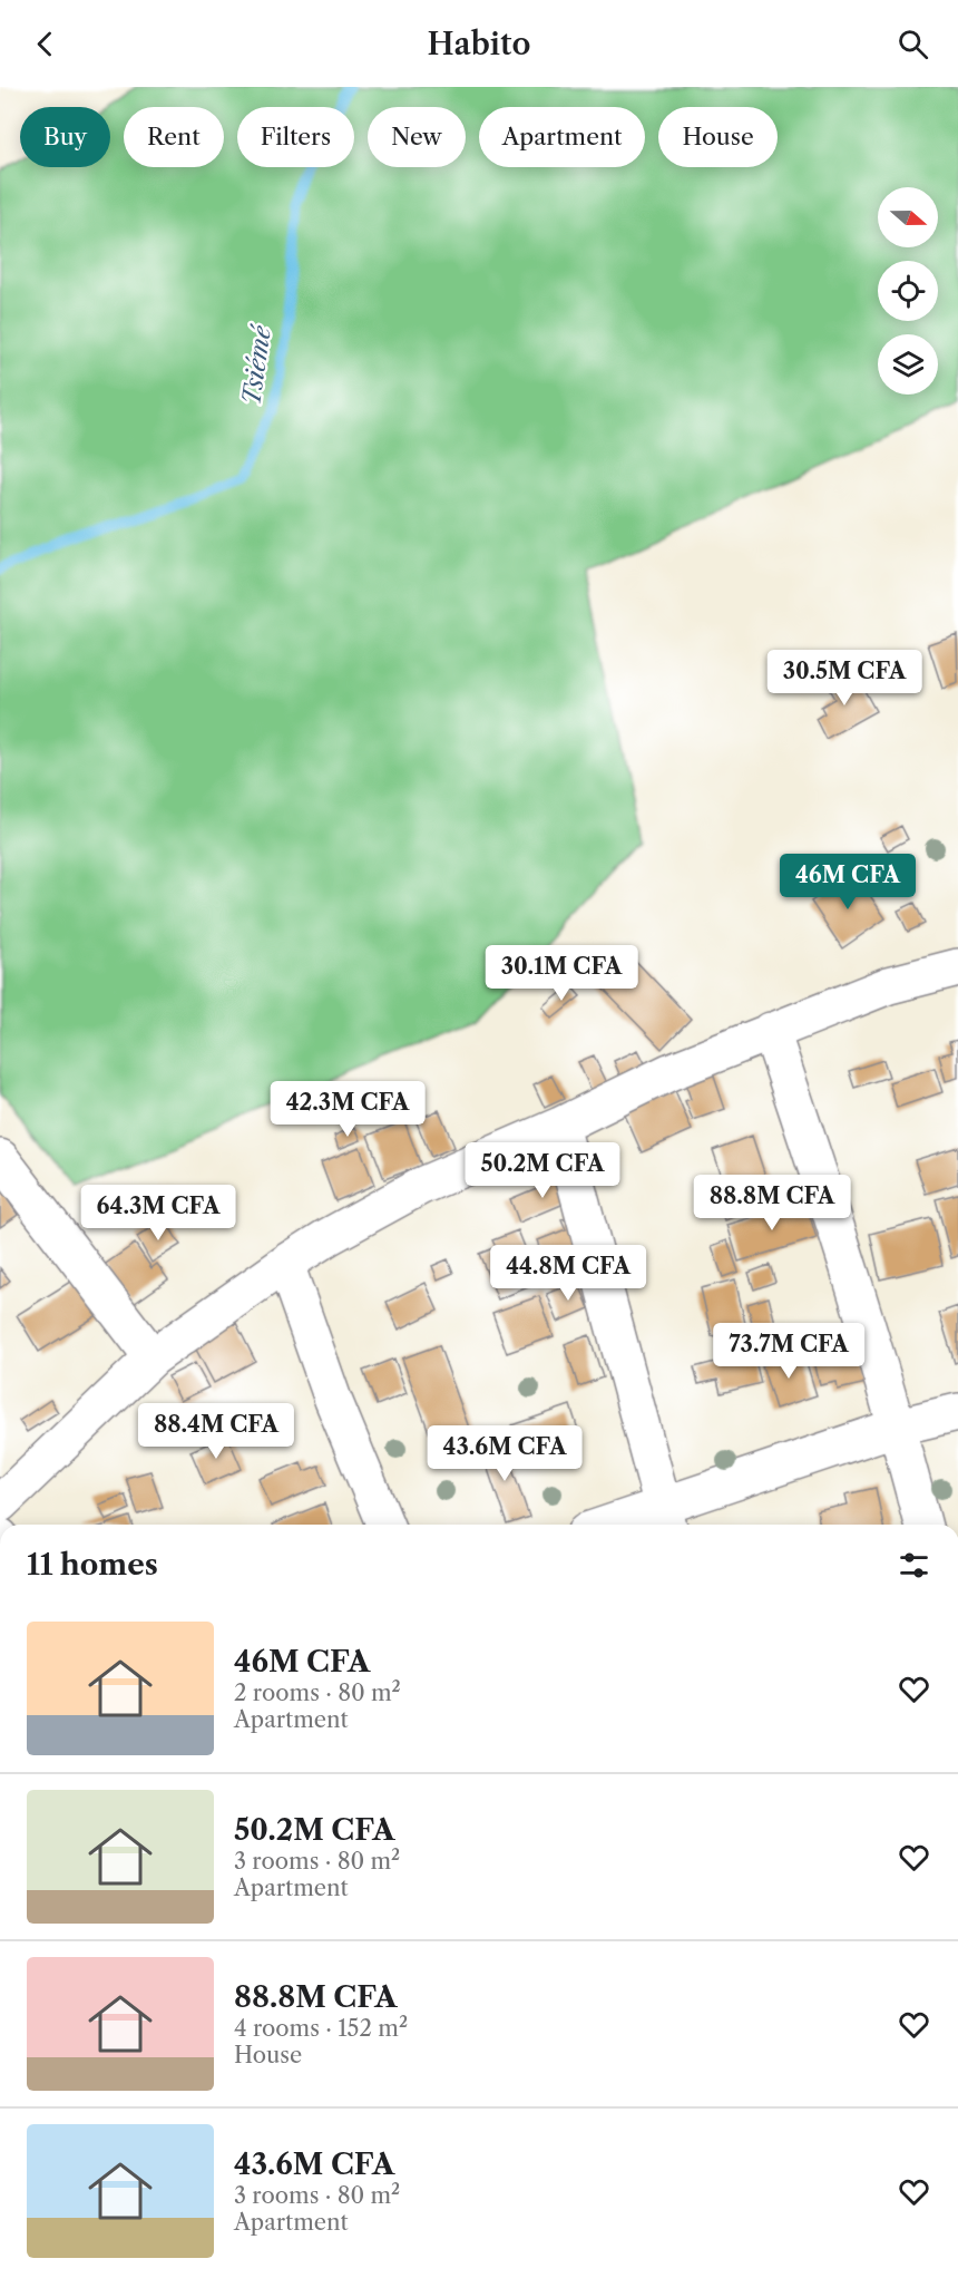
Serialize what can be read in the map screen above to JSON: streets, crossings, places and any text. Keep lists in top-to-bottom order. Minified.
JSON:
{"water":["Tsiémé"],"north":"right","page":{"header":"Habito","chip":["Buy","Rent","Filters","New","Apartment","House"],"price":["30.5M CFA","46M CFA","30.1M CFA","42.3M CFA","50.2M CFA","88.8M CFA","64.3M CFA","44.8M CFA","73.7M CFA","88.4M CFA","43.6M CFA"],"heading":"11 homes","list":[{"name":"46M CFA","note":"2 rooms · 80 m² · Apartment"},{"name":"50.2M CFA","note":"3 rooms · 80 m² · Apartment"},{"name":"88.8M CFA","note":"4 rooms · 152 m² · House"},{"name":"43.6M CFA","note":"3 rooms · 80 m² · Apartment"}]}}
